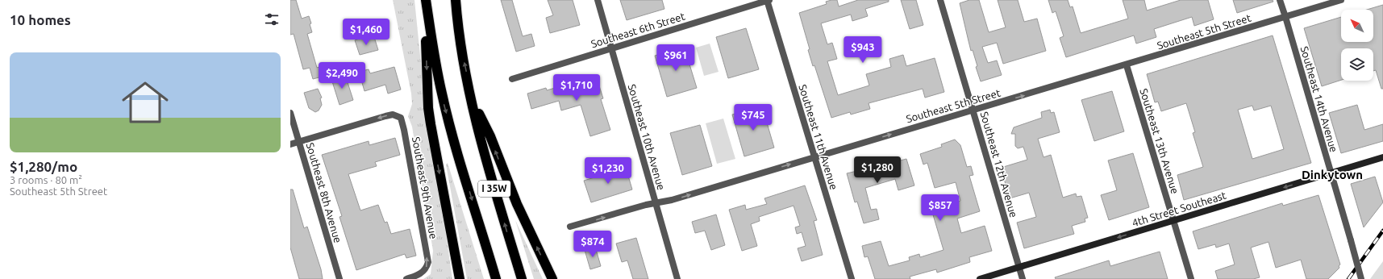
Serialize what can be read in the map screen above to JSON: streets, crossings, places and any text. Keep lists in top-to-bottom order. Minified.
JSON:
{"streets":{"highway":["I 35W"],"main road":["4th Street Southeast"],"street":["Southeast 6th Street","Southeast 5th Street","Southeast 14th Avenue","Southeast 10th Avenue","Southeast 11th Avenue","Southeast 13th Avenue","Southeast 12th Avenue","Southeast 9th Avenue","Southeast 8th Avenue"]},"crossings":[["Southeast 6th Street","Southeast 10th Avenue"],["Southeast 6th Street","Southeast 11th Avenue"],["Southeast 5th Street","Southeast 14th Avenue"],["Southeast 5th Street","Southeast 10th Avenue"],["Southeast 5th Street","Southeast 11th Avenue"],["Southeast 5th Street","Southeast 13th Avenue"],["Southeast 5th Street","Southeast 12th Avenue"],["Southeast 14th Avenue","4th Street Southeast"],["Southeast 13th Avenue","4th Street Southeast"],["Southeast 12th Avenue","4th Street Southeast"],["Southeast 9th Avenue","Southeast 8th Avenue"]],"one_way":["Southeast 5th Street","4th Street Southeast"],"districts":["Dinkytown"],"north":"top left","page":{"heading":"10 homes","price":["$1,460","$943","$961","$2,490","$1,710","$745","$1,280","$1,230","$857","$874"],"list":[{"name":"$1,280/mo","note":"3 rooms · 80 m² · Southeast 5th Street"}]}}
